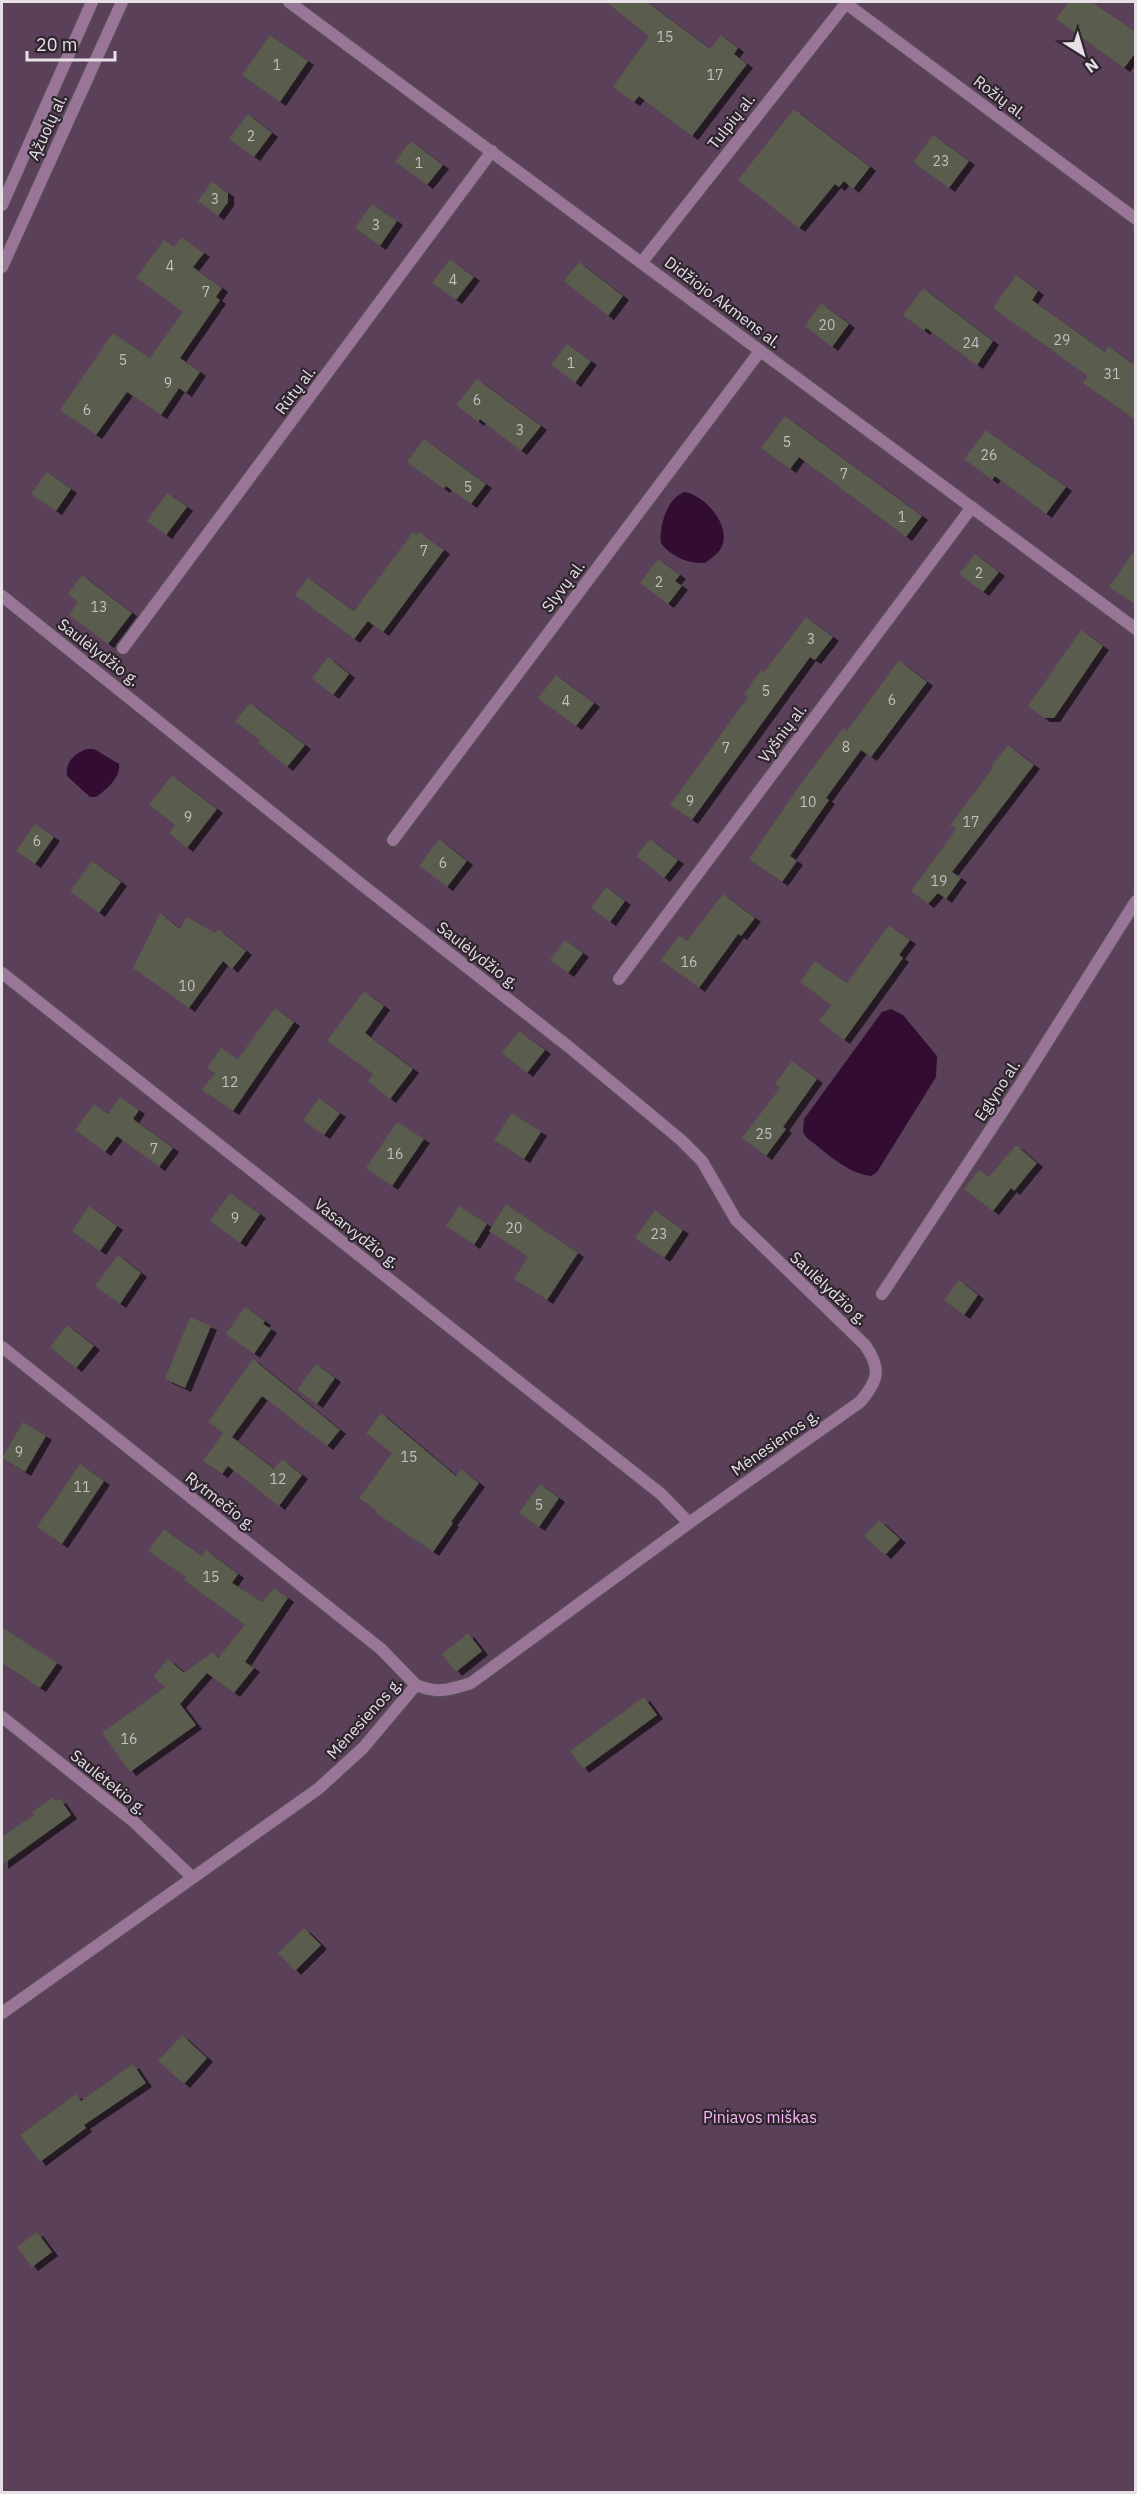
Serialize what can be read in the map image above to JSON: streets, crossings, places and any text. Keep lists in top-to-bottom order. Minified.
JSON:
{"streets":{"street":["Rožių al.","Tulpių al.","Ąžuolų al.","Didžiojo Akmens al.","Rūtų al.","Slyvų al.","Saulėlydžio g.","Vyšnių al.","Eglyno al.","Vasarvydžio g.","Mėnesienos g.","Rytmečio g.","Saulėtekio g."]},"crossings":[["Rožių al.","Tulpių al."],["Tulpių al.","Didžiojo Akmens al."],["Didžiojo Akmens al.","Rūtų al."],["Didžiojo Akmens al.","Slyvų al."],["Didžiojo Akmens al.","Vyšnių al."],["Saulėlydžio g.","Mėnesienos g."],["Vasarvydžio g.","Mėnesienos g."],["Mėnesienos g.","Rytmečio g."],["Mėnesienos g.","Saulėtekio g."]],"parks":["Piniavos miškas"],"house_numbers":["15","1","17","2","23","1","3","3","4","4","7","20","29","24","5","1","31","9","6","6","3","5","26","7","5","1","7","2","2","13","3","5","6","4","8","7","9","10","9","17","6","6","19","16","10","12","25","7","16","9","20","23","9","15","12","11","5","15","16"],"scale_bar":"20 m","north":"bottom right"}
